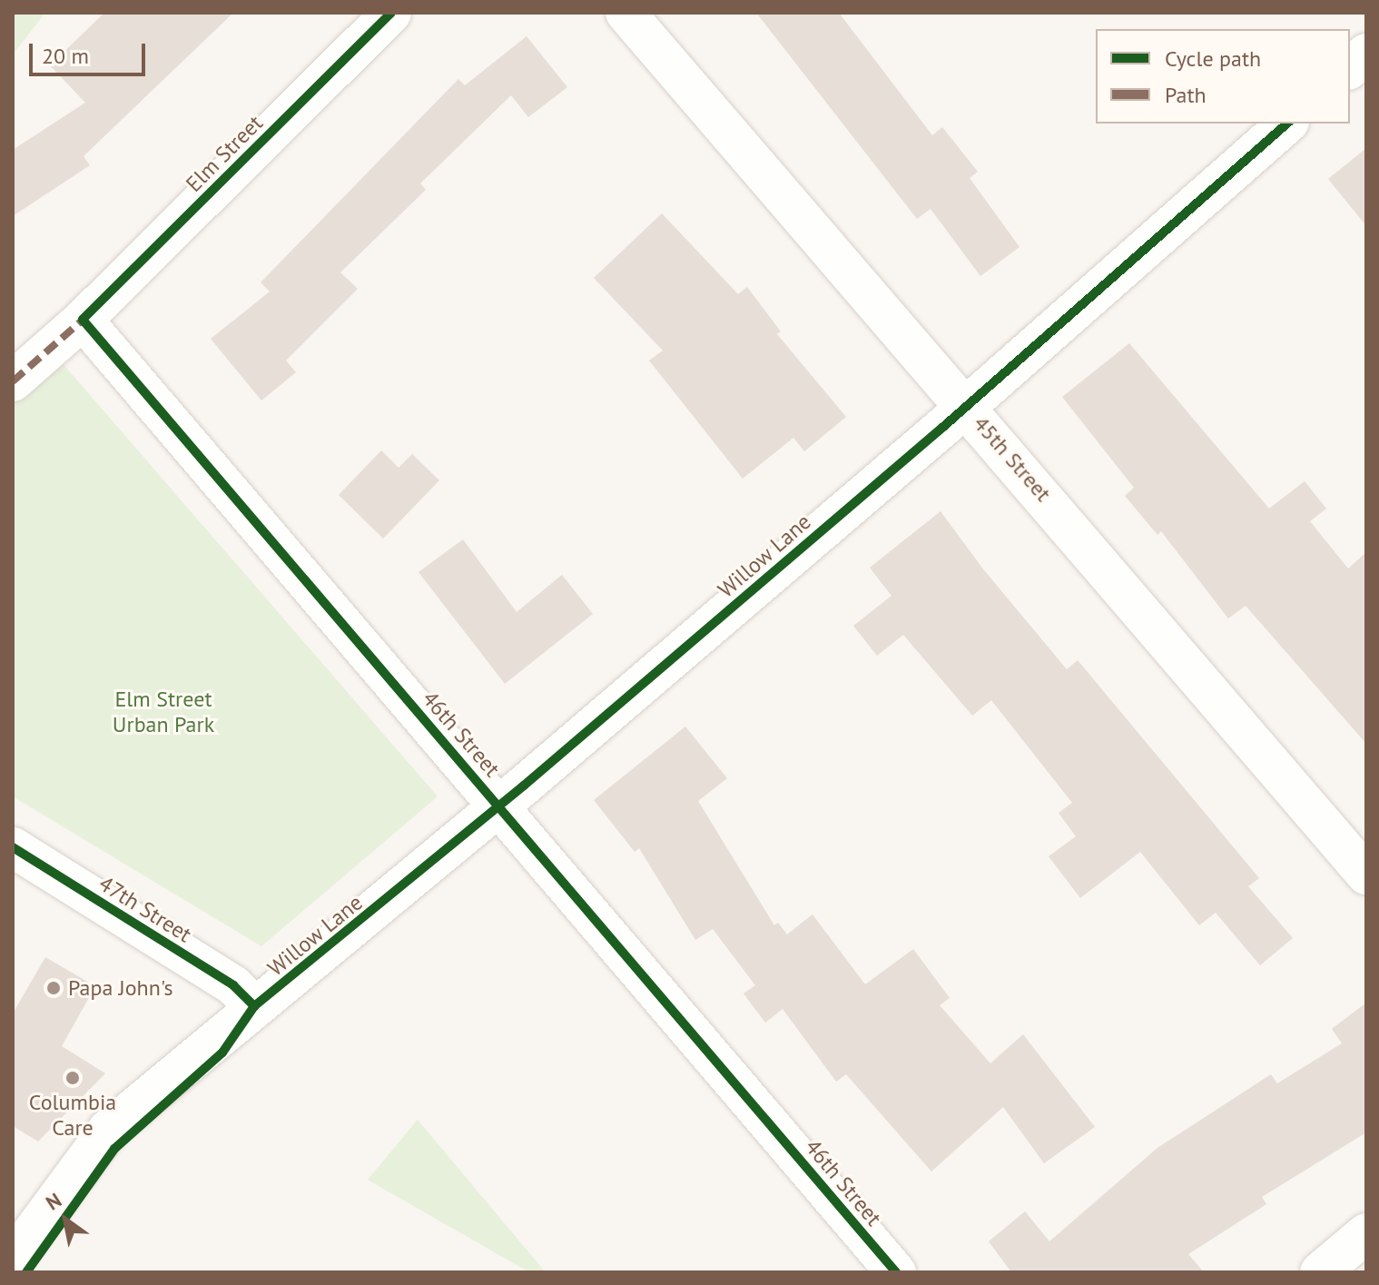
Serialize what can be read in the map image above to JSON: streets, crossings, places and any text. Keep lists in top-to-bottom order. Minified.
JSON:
{"streets":{"street":["Elm Street","45th Street","Willow Lane","46th Street","47th Street"]},"crossings":[["Elm Street","46th Street"],["45th Street","Willow Lane"],["Willow Lane","46th Street"],["Willow Lane","47th Street"]],"parks":["Elm Street Urban Park"],"places":["Papa John's","Columbia Care"],"legend":["Cycle path","Path"],"scale_bar":"20 m","north":"top left"}
